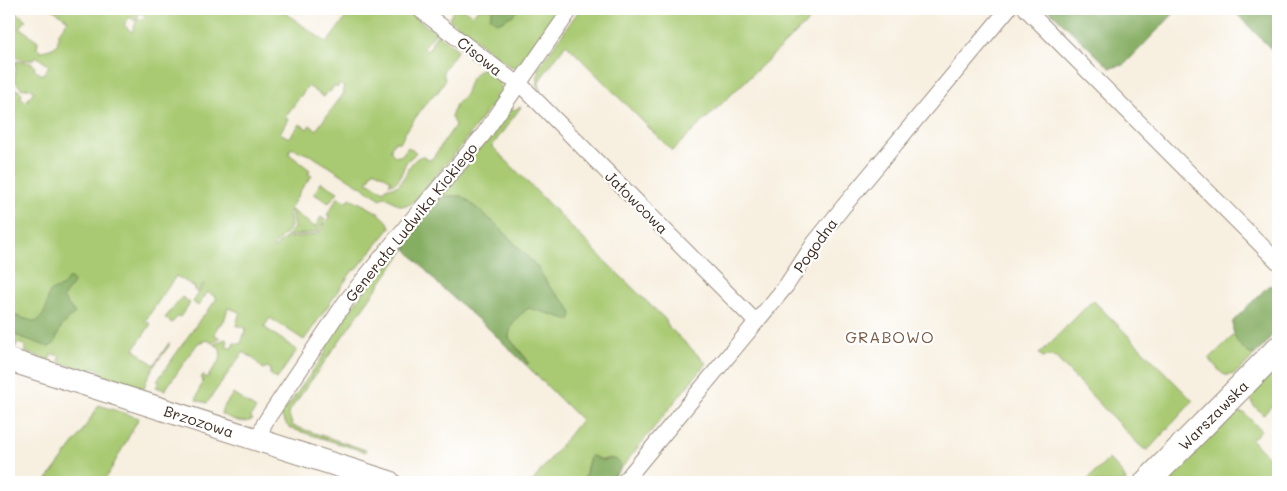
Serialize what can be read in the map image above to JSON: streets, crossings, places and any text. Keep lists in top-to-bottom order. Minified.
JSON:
{"streets":{"main road":["Warszawska","Brzozowa"],"street":["Cisowa","Jałowcowa","Generała Ludwika Kickiego","Pogodna"]},"crossings":[["Cisowa","Jałowcowa"],["Cisowa","Generała Ludwika Kickiego"],["Jałowcowa","Generała Ludwika Kickiego"],["Jałowcowa","Pogodna"],["Generała Ludwika Kickiego","Brzozowa"]],"districts":["GRABOWO"]}
